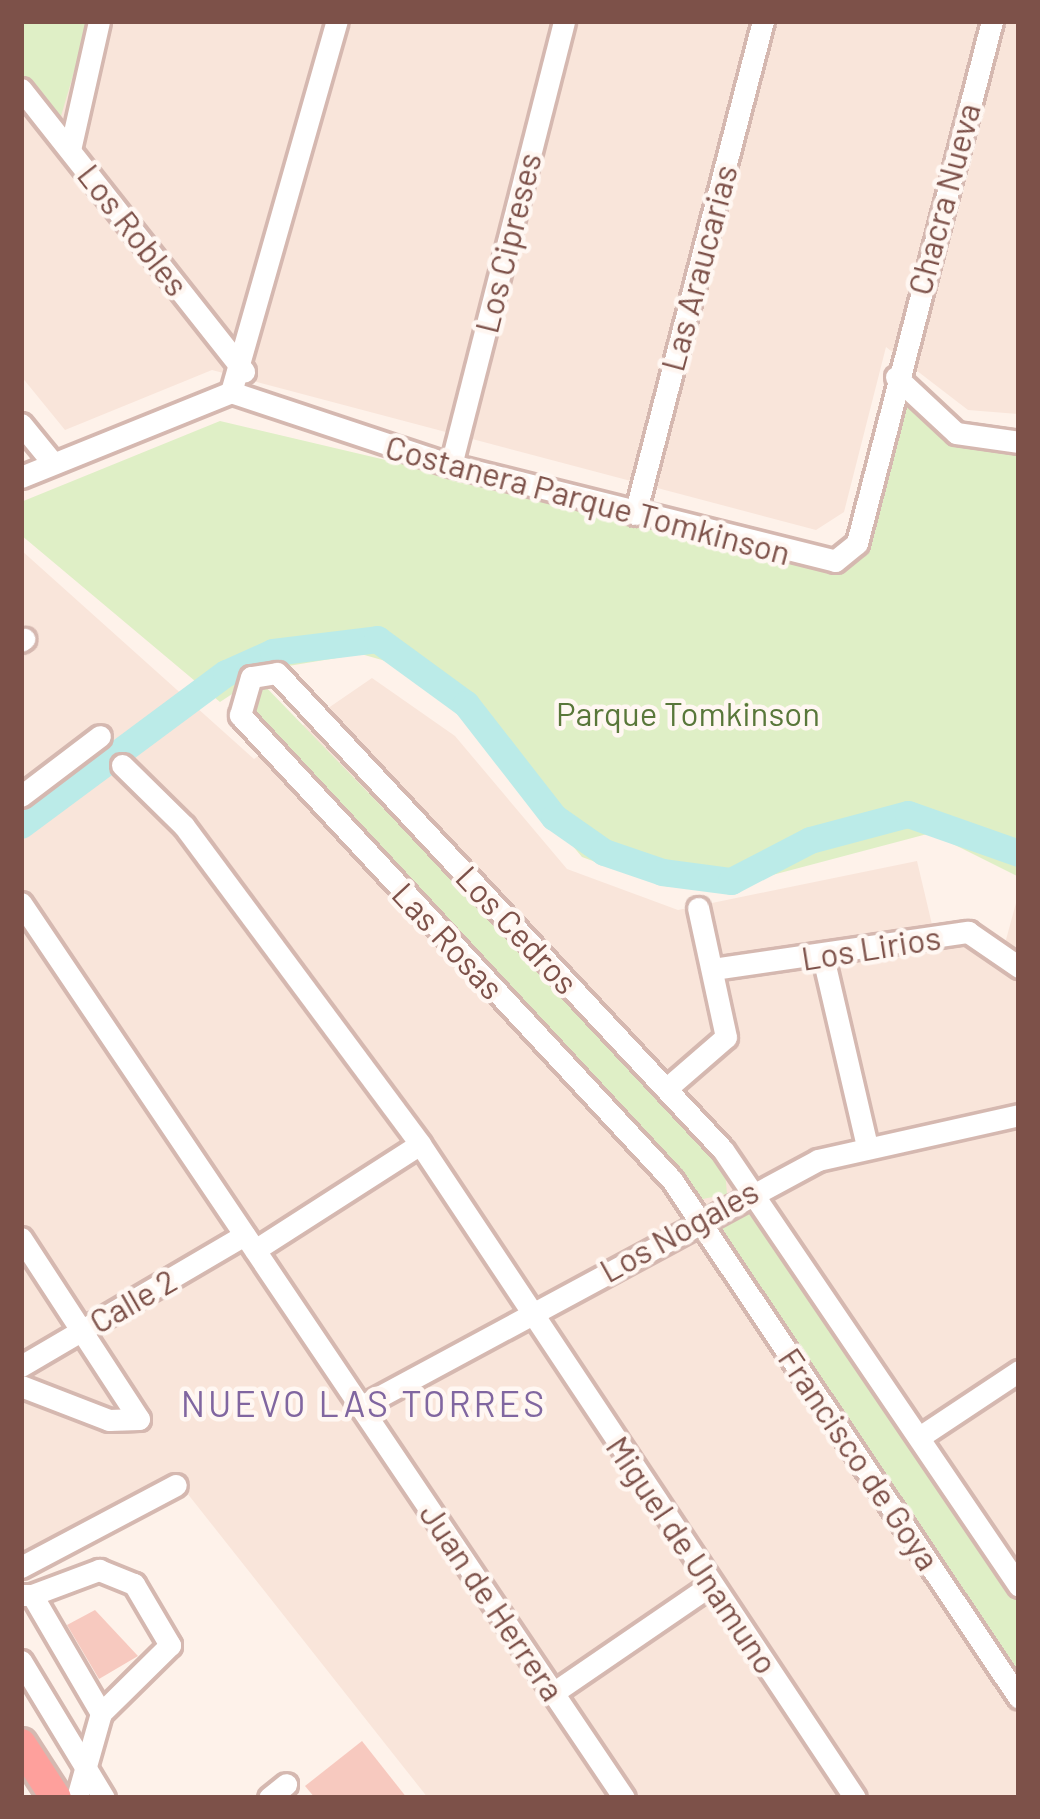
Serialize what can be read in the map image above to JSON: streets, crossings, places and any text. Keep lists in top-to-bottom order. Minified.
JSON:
{"streets":{"street":["Chacra Nueva","Los Robles","Los Cipreses","Las Araucarias","Costanera Parque Tomkinson","Los Cedros","Las Rosas","Los Lirios","Los Nogales","Calle 2","Francisco de Goya","Miguel de Unamuno","Juan de Herrera"]},"crossings":[["Chacra Nueva","Costanera Parque Tomkinson"],["Los Cipreses","Costanera Parque Tomkinson"],["Las Araucarias","Costanera Parque Tomkinson"],["Los Cedros","Las Rosas"],["Los Cedros","Los Nogales"],["Los Cedros","Francisco de Goya"],["Las Rosas","Los Nogales"],["Las Rosas","Francisco de Goya"],["Los Nogales","Francisco de Goya"],["Los Nogales","Miguel de Unamuno"],["Los Nogales","Juan de Herrera"],["Calle 2","Miguel de Unamuno"],["Calle 2","Juan de Herrera"]],"districts":["NUEVO LAS TORRES"],"parks":["Parque Tomkinson"]}
